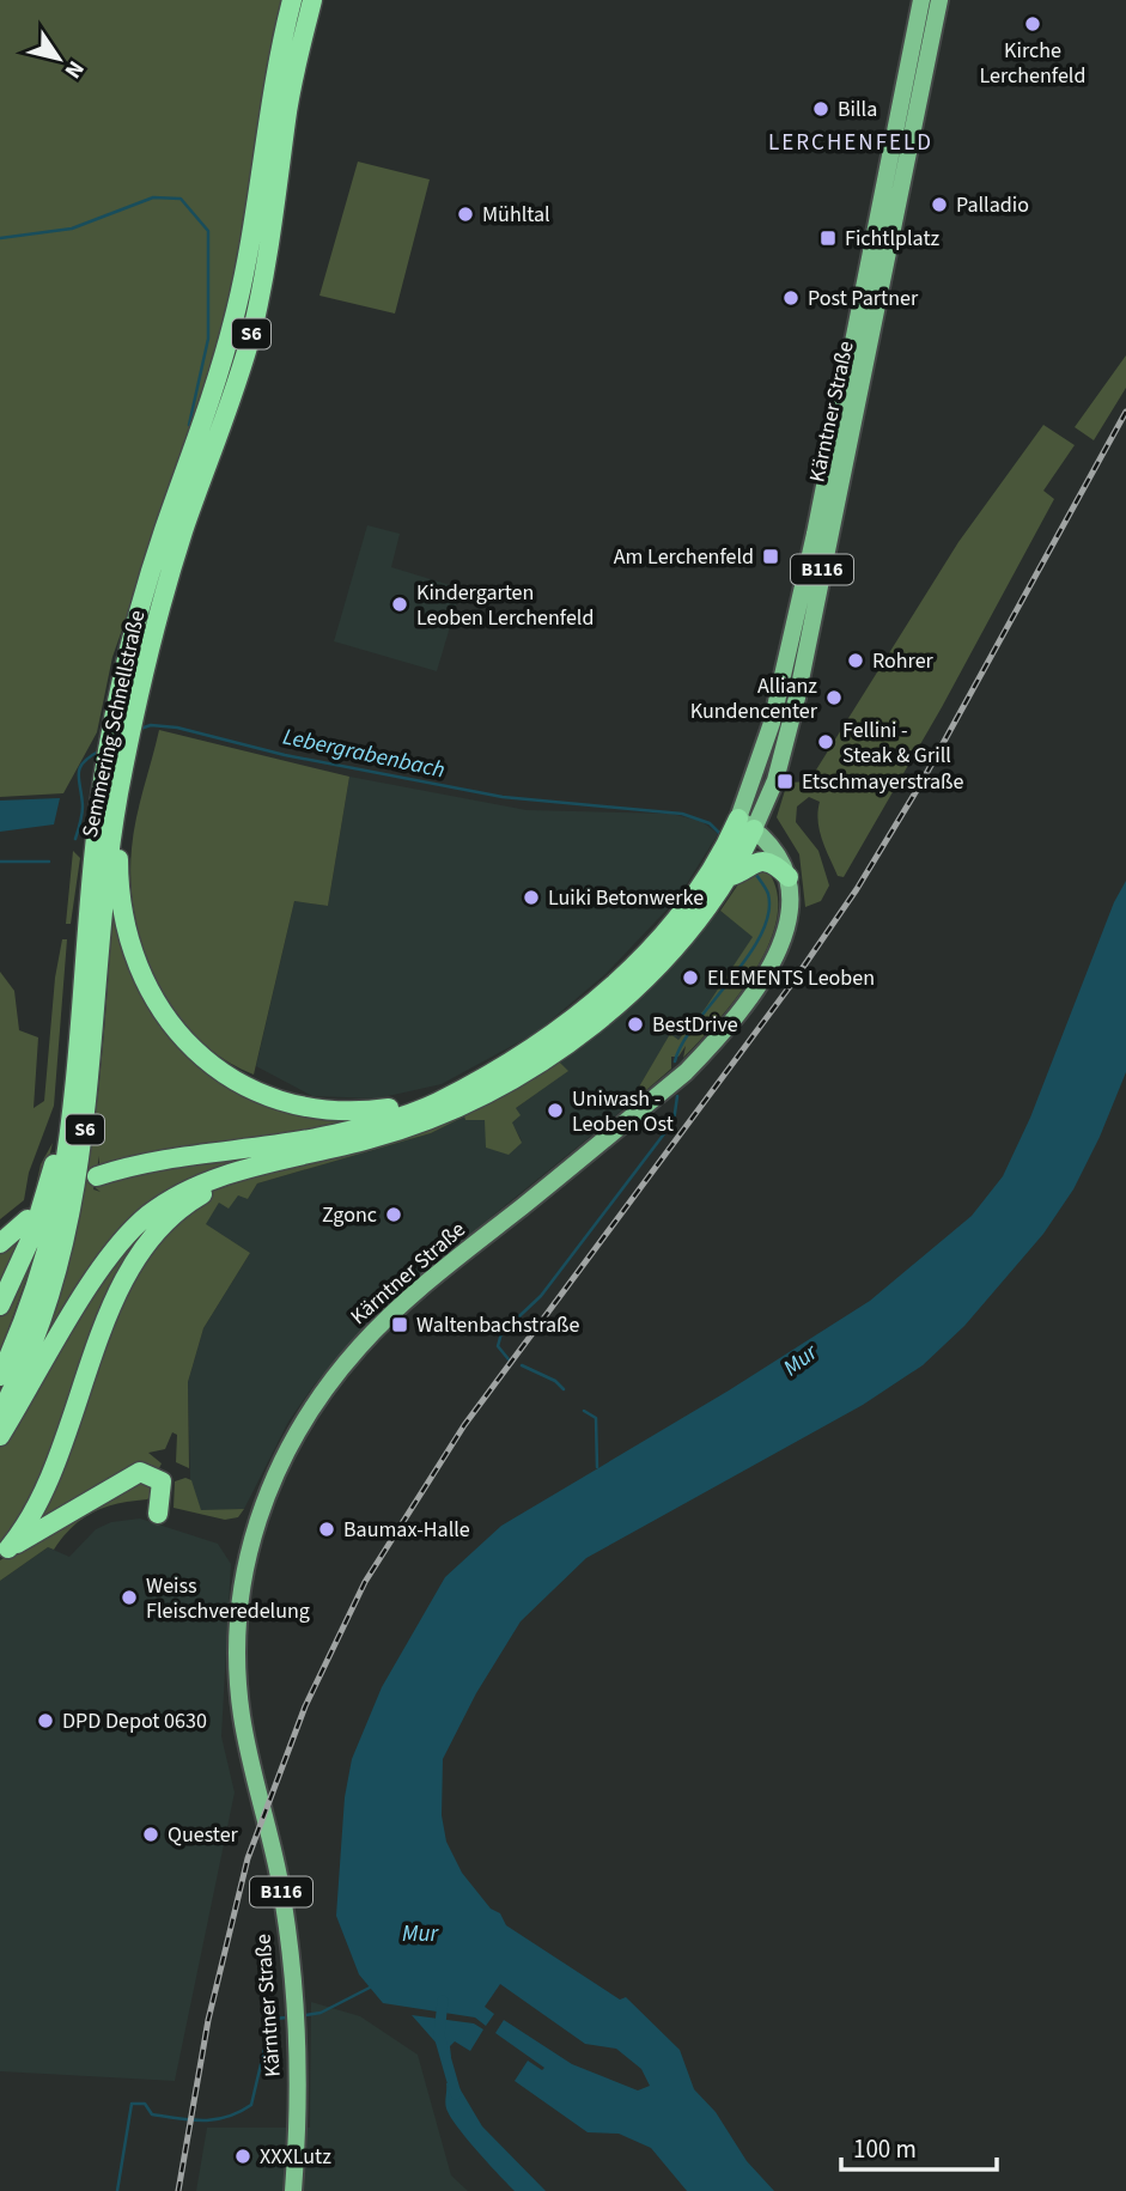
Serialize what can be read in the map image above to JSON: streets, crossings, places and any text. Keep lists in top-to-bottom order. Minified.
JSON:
{"streets":{"highway":["S6","Semmering Schnellstraße"],"main road":["Kärntner Straße","B116"]},"crossings":[["Kärntner Straße","B116"]],"districts":["LERCHENFELD"],"water":["Lebergrabenbach","Mur"],"places":{"other":["Kirche Lerchenfeld","Billa","Palladio","Mühltal","Post Partner","Kindergarten Leoben Lerchenfeld","Rohrer","Allianz Kundencenter","Fellini - Steak & Grill","Luiki Betonwerke","ELEMENTS Leoben","BestDrive","Uniwash - Leoben Ost","Zgonc","Baumax-Halle","Weiss Fleischveredelung","DPD Depot 0630","Quester","XXXLutz"],"transit":["Fichtlplatz","Am Lerchenfeld","Etschmayerstraße","Waltenbachstraße"]},"scale_bar":"100 m","north":"bottom right"}
